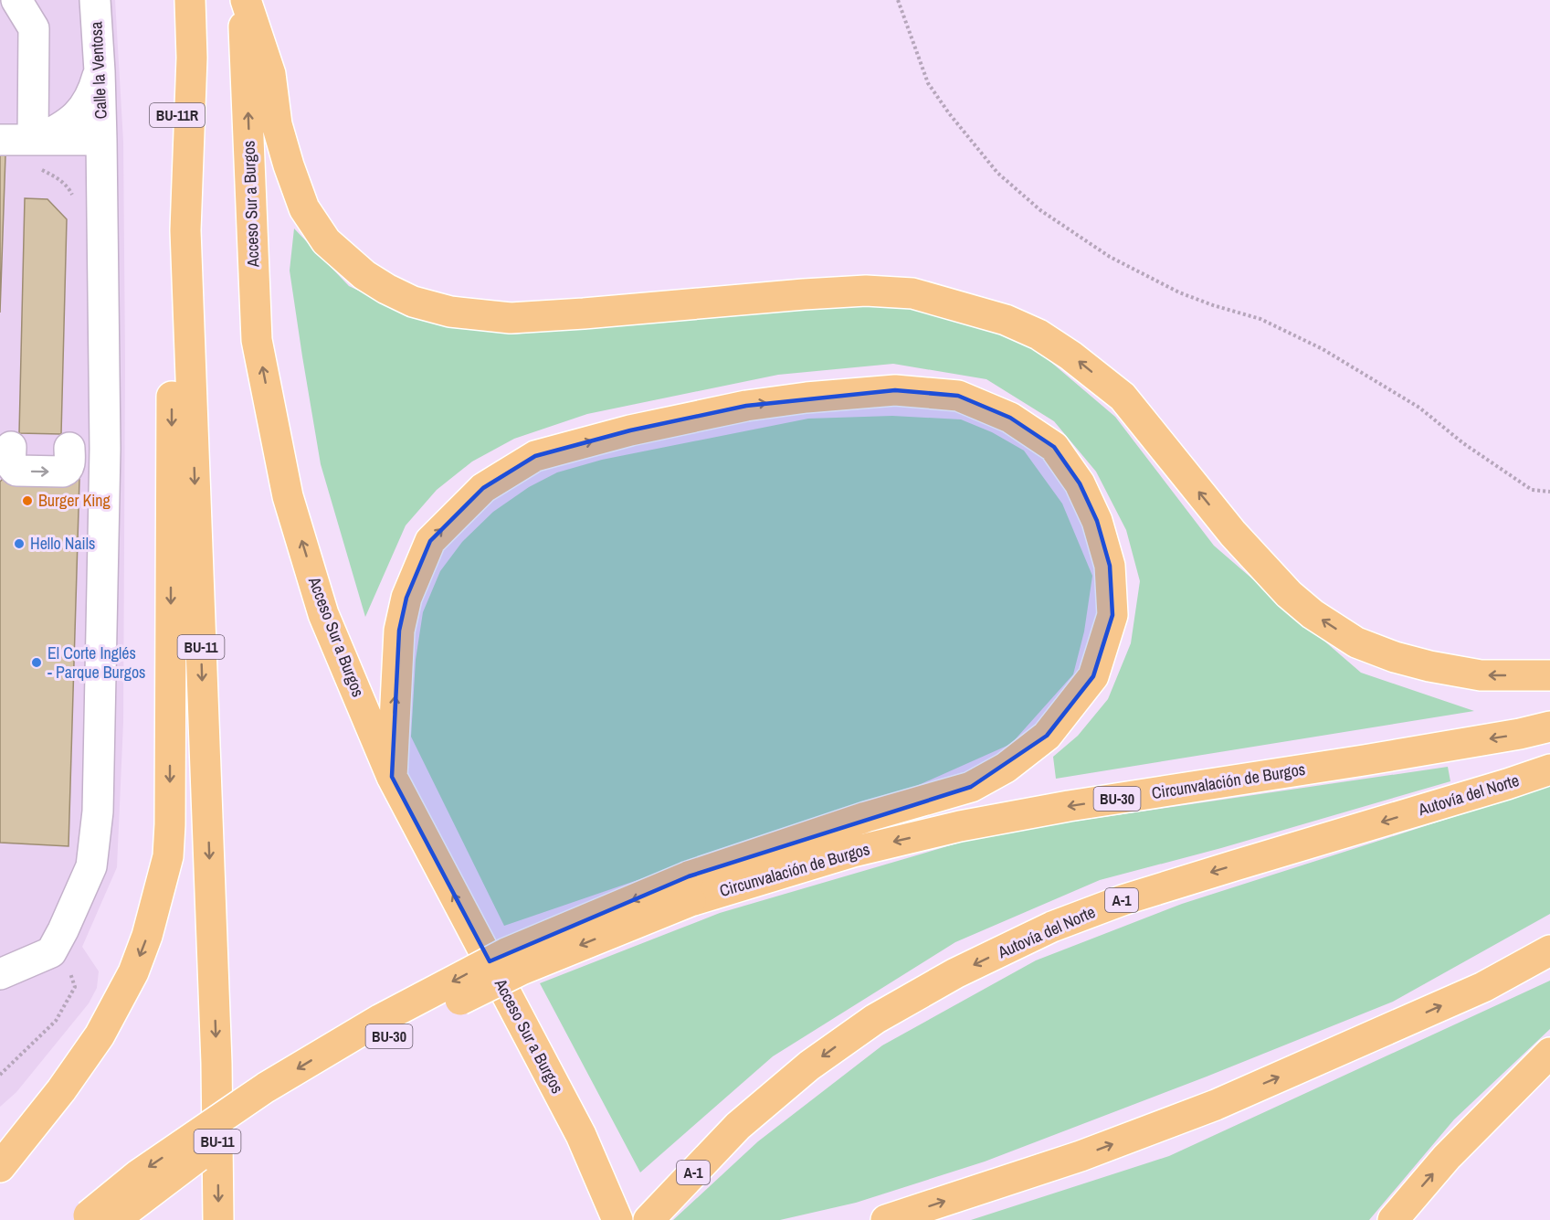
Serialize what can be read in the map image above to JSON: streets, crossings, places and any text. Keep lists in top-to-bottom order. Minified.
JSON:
{"streets":{"highway":["BU-11R","Acceso Sur a Burgos","BU-11","Circunvalación de Burgos","Autovía del Norte","BU-30","A-1"],"street":["Calle la Ventosa"]},"crossings":[["BU-11R","BU-11"]],"one_way":["Circunvalación de Burgos"],"places":["Burger King","Hello Nails","El Corte Inglés - Parque Burgos"]}
